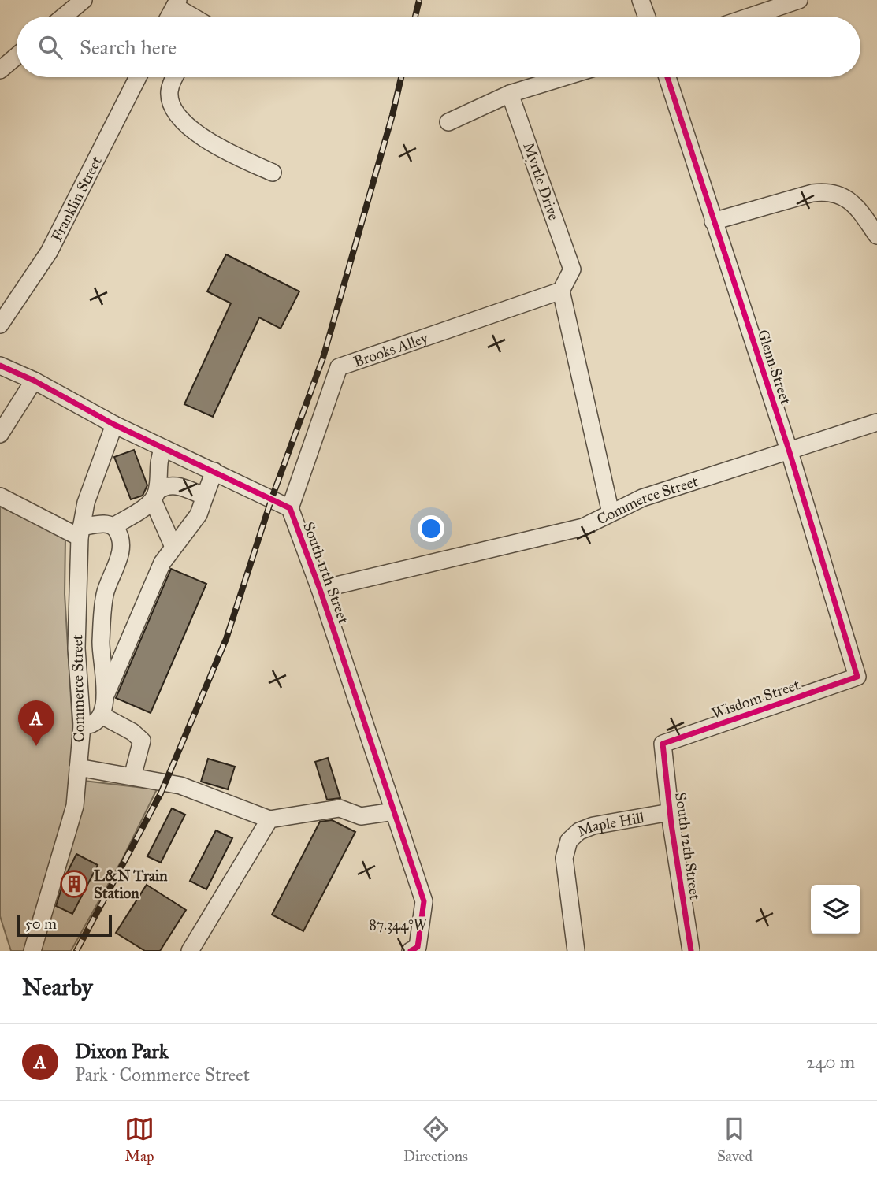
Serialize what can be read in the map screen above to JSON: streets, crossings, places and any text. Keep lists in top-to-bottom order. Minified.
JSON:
{"streets":{"street":["Myrtle Drive","Franklin Street","Brooks Alley","Glenn Street","Commerce Street","South 11th Street","Wisdom Street","Maple Hill","South 12th Street"]},"crossings":[["Myrtle Drive","Brooks Alley"],["Brooks Alley","South 11th Street"],["Glenn Street","Commerce Street"],["Glenn Street","Wisdom Street"],["Commerce Street","South 11th Street"],["Wisdom Street","South 12th Street"],["Maple Hill","South 12th Street"]],"places":{"building":["L&N Train Station"]},"scale_bar":"50 m","page":{"search":"Search here","pins":"A","scale":"50 m","heading":"Nearby","list":[{"mark":"A","name":"Dixon Park","note":"Park · Commerce Street","value":"240 m"}],"nav":["Map","Directions","Saved"]},"coordinates":["87.344°W"]}
